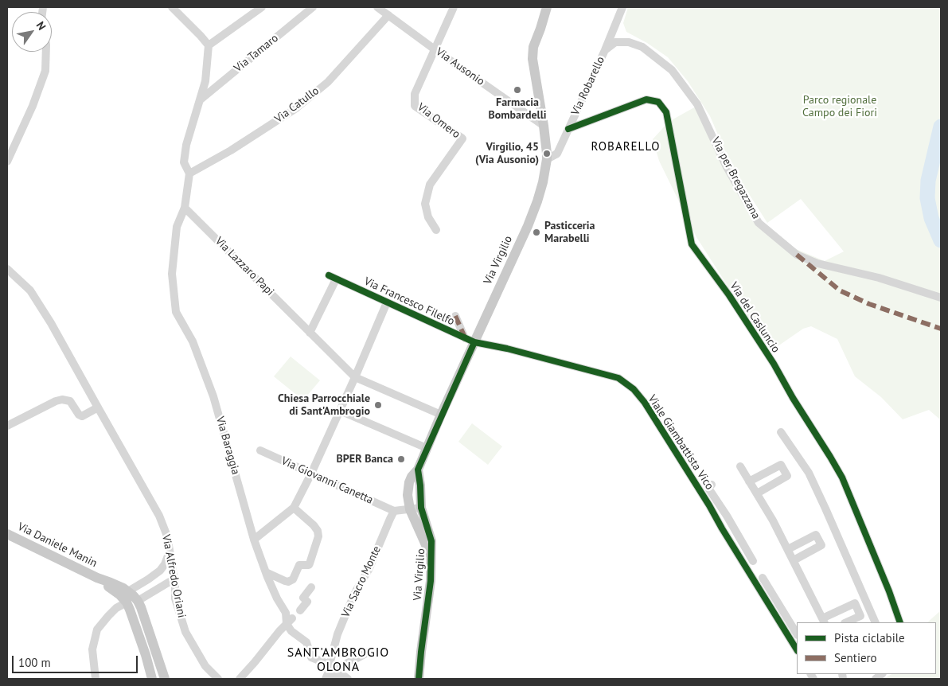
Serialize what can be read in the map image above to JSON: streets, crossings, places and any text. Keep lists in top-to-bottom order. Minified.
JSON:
{"streets":{"main road":["Via Virgilio","Via Daniele Manin"],"street":["Via Tamaro","Via Ausonio","Via Robarello","Via Catullo","Via Omero","Via per Bregazzana","Via Lazzaro Papi","Via Francesco Filelfo","Via del Casluncio","Viale Giambattista Vico","Via Baraggia","Via Giovanni Canetta","Via Alfredo Oriani","Via Sacro Monte"]},"crossings":[["Via Ausonio","Via Catullo"],["Via Ausonio","Via Omero"],["Via Ausonio","Via Virgilio"],["Via Robarello","Via per Bregazzana"],["Via Robarello","Via Virgilio"],["Via Robarello","Via del Casluncio"],["Via Virgilio","Via Lazzaro Papi"],["Via Virgilio","Via Francesco Filelfo"],["Via Virgilio","Viale Giambattista Vico"],["Via Lazzaro Papi","Via Francesco Filelfo"],["Via Lazzaro Papi","Via Baraggia"],["Via Francesco Filelfo","Viale Giambattista Vico"],["Via Baraggia","Via Sacro Monte"],["Via Giovanni Canetta","Via Sacro Monte"]],"districts":["ROBARELLO","SANT'AMBROGIO OLONA"],"parks":["Parco regionale Campo dei Fiori"],"places":["Farmacia Bombardelli","Virgilio, 45 (Via Ausonio)","Pasticceria Marabelli","Chiesa Parrocchiale di Sant'Ambrogio","BPER Banca"],"legend":["Pista ciclabile","Sentiero"],"scale_bar":"100 m","north":"top right"}
